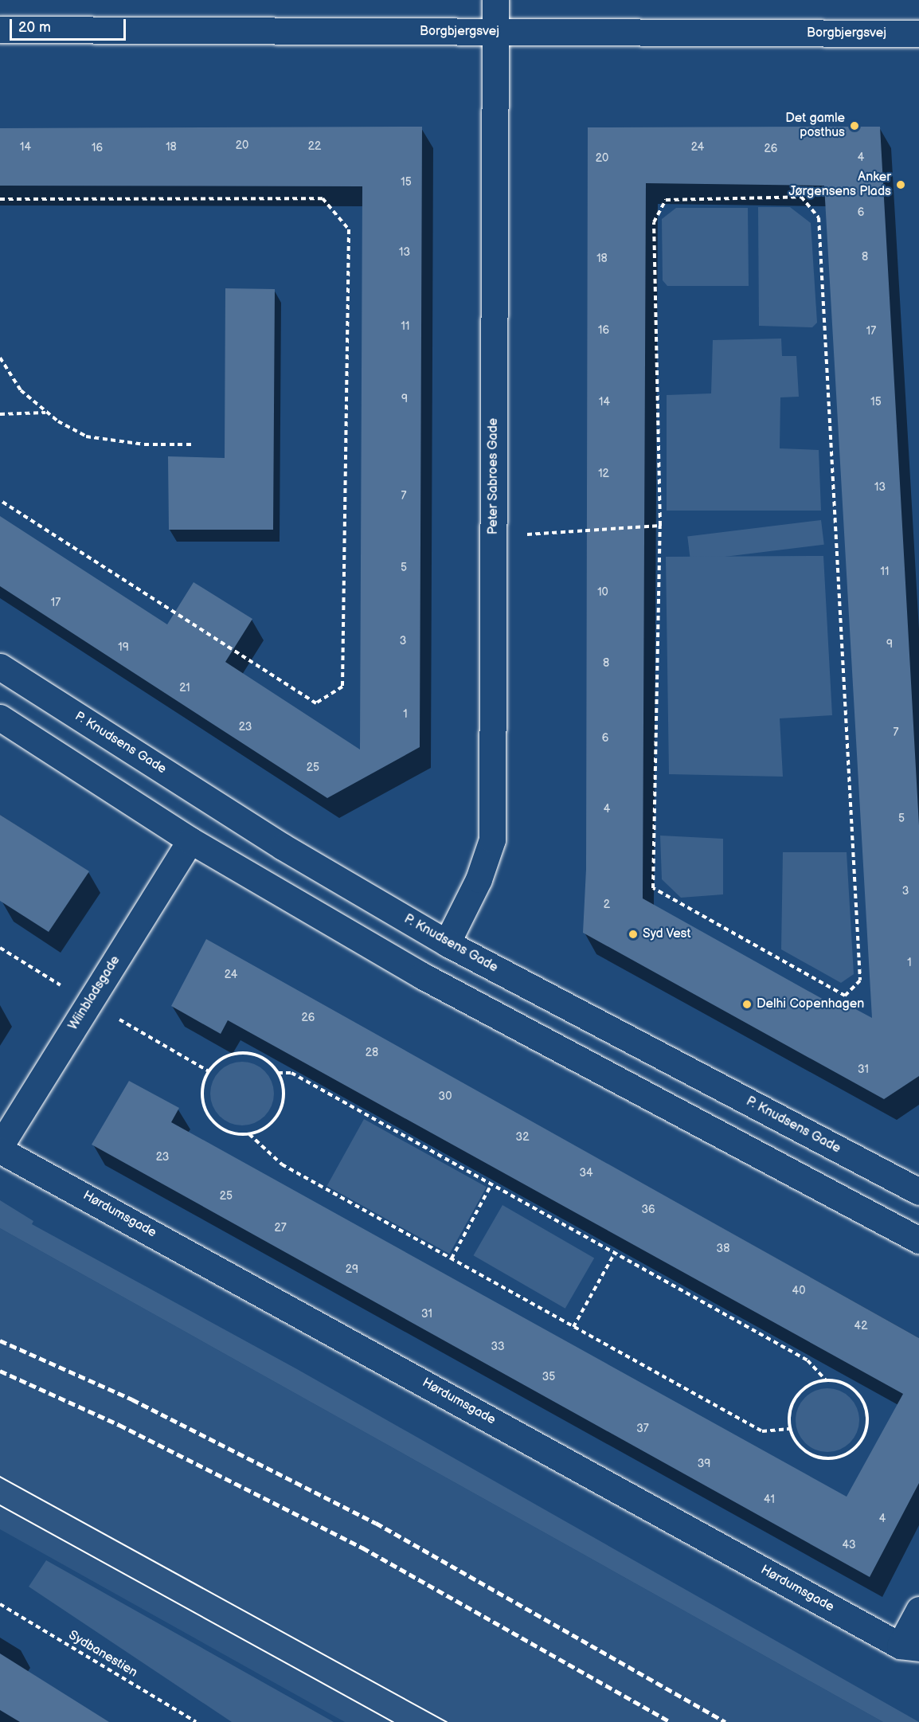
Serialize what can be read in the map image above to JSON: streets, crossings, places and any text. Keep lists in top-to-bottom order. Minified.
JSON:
{"streets":{"street":["Borgbjergsvej","Peter Sabroes Gade","P. Knudsens Gade","Wiinbladsgade","Hørdumsgade"],"path":["Sydbanestien"]},"crossings":[["Borgbjergsvej","Peter Sabroes Gade"],["Peter Sabroes Gade","P. Knudsens Gade"],["Wiinbladsgade","Hørdumsgade"]],"places":["Det gamle posthus","Anker Jørgensens Plads","Syd Vest","Delhi Copenhagen"],"house_numbers":["20","22","14","18","24","16","26","4","20","15","6","13","8","18","11","16","17","9","14","15","12","13","7","5","11","10","17","3","9","19","8","21","1","23","7","6","25","4","5","3","2","1","24","26","28","31","30","32","23","34","25","36","27","38","29","40","31","42","33","35","37","39","41","4","43"],"scale_bar":"20 m"}
